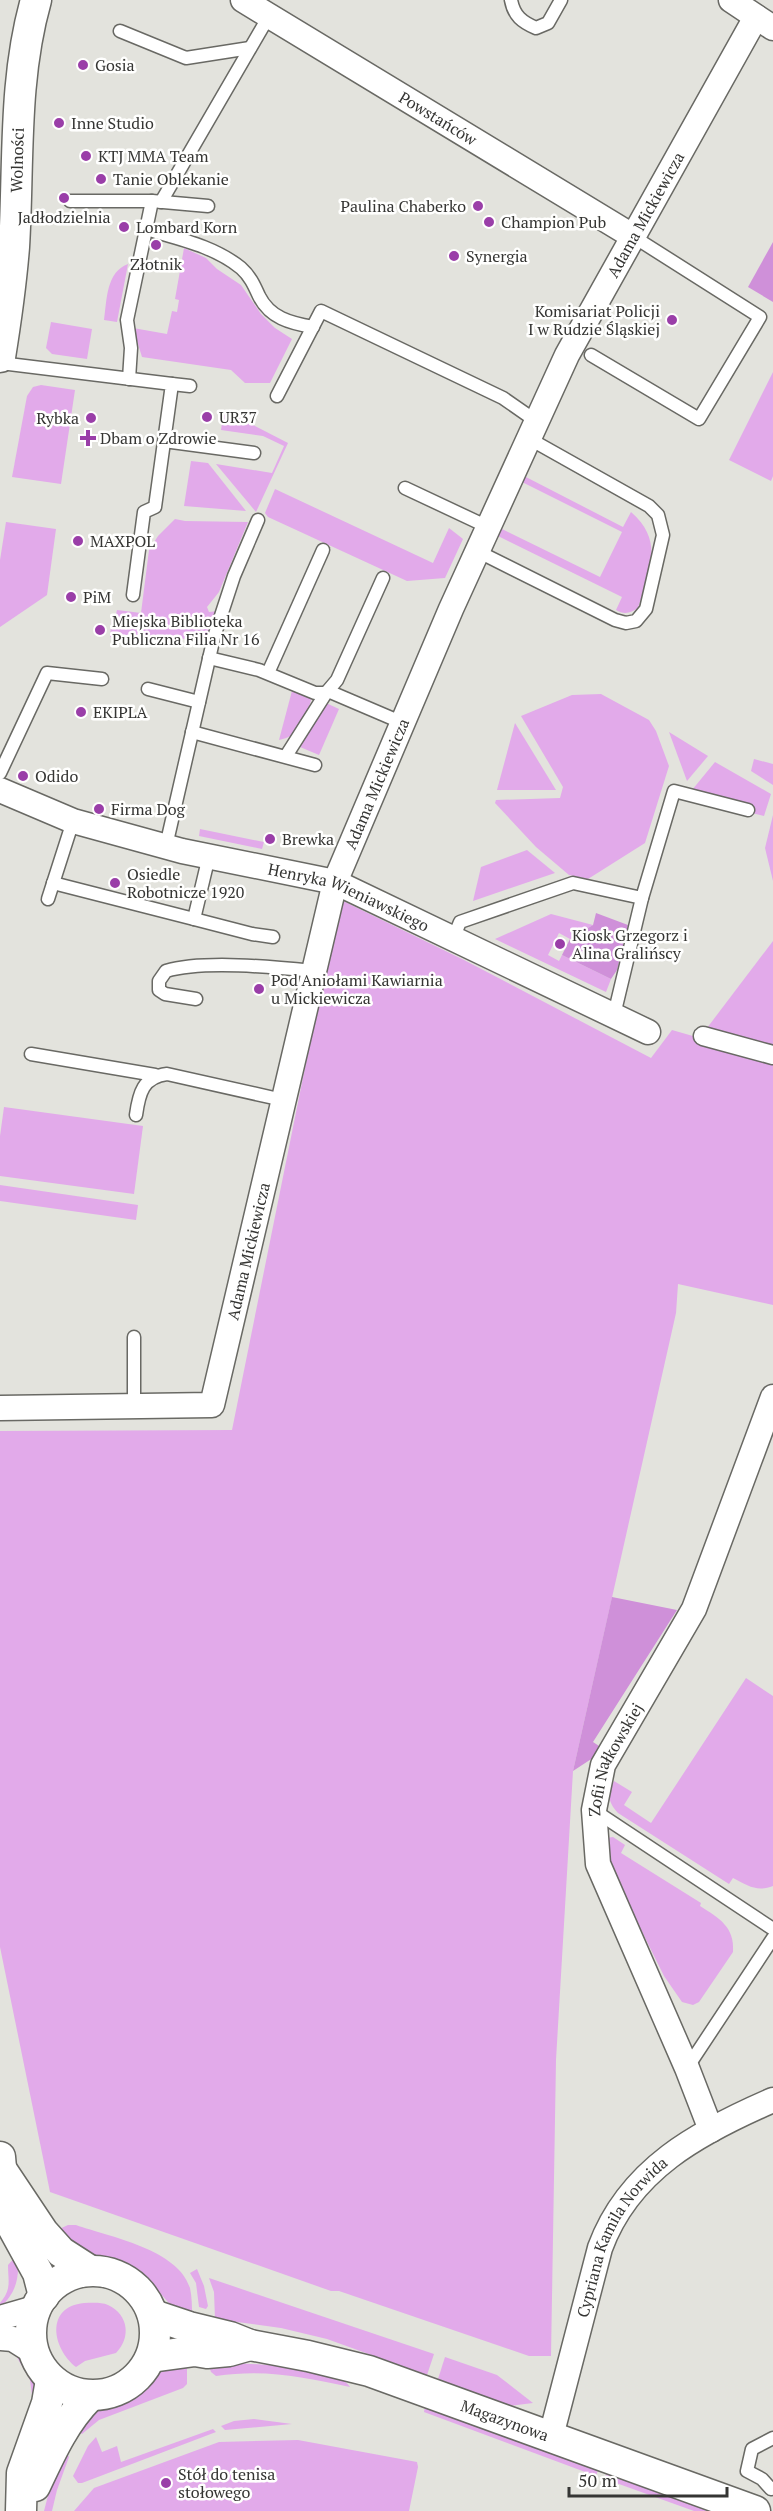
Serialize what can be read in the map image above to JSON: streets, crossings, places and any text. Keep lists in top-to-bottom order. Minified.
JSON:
{"streets":{"street":["Powstańców","Wolności","Adama Mickiewicza","Henryka Wieniawskiego","Zofii Nałkowskiej","Cypriana Kamila Norwida","Magazynowa"]},"crossings":[["Powstańców","Adama Mickiewicza"],["Adama Mickiewicza","Henryka Wieniawskiego"],["Zofii Nałkowskiej","Cypriana Kamila Norwida"],["Cypriana Kamila Norwida","Magazynowa"]],"places":{"other":["Gosia","Inne Studio","KTJ MMA Team","Tanie Oblekanie","Jadłodzielnia","Paulina Chaberko","Champion Pub","Lombard Korn","Złotnik","Synergia","Komisariat Policji I w Rudzie Śląskiej","UR37","Rybka","MAXPOL","PiM","Miejska Biblioteka Publiczna Filia Nr 16","EKIPLA","Odido","Firma Dog","Brewka","Osiedle Robotnicze 1920","Kiosk Grzegorz i Alina Gralińscy","Pod Aniołami Kawiarnia u Mickiewicza","Stół do tenisa stołowego"],"health":["Dbam o Zdrowie"]},"scale_bar":"50 m"}
